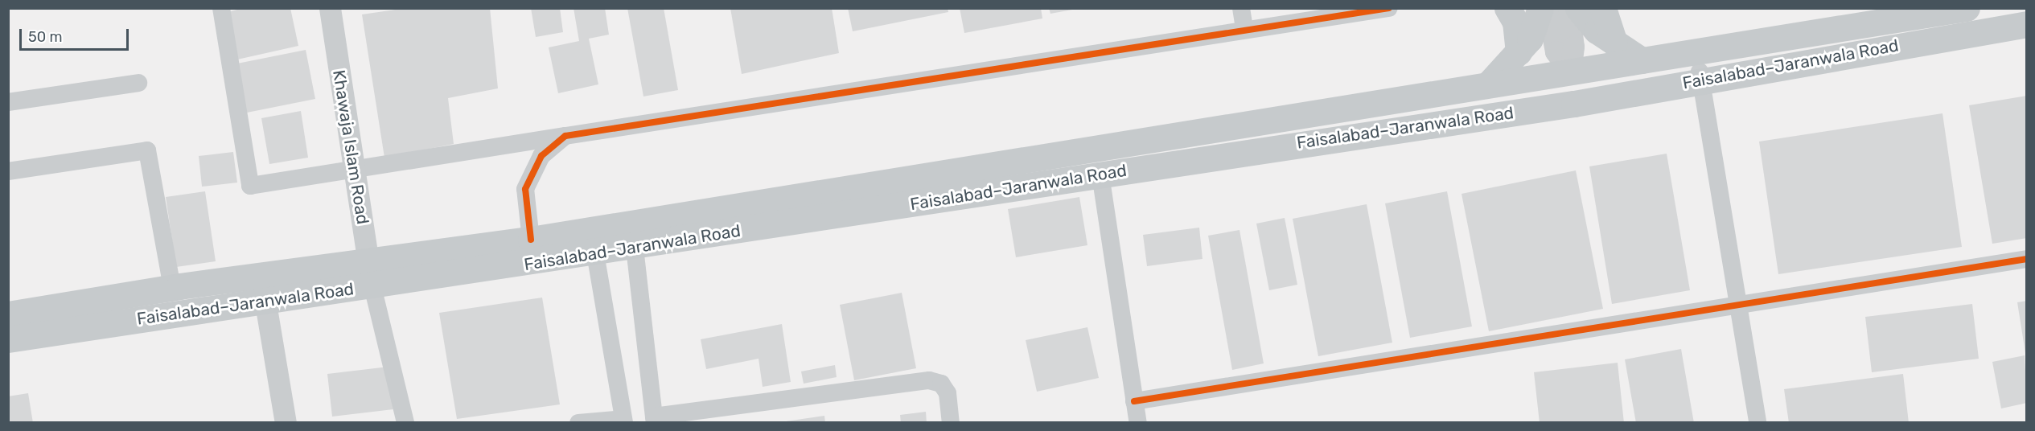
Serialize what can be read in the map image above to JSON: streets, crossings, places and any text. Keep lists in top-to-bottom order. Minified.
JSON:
{"streets":{"main road":["Faisalabad–Jaranwala Road"],"street":["Khawaja Islam Road"]},"crossings":[["Faisalabad–Jaranwala Road","Khawaja Islam Road"]],"scale_bar":"50 m"}
